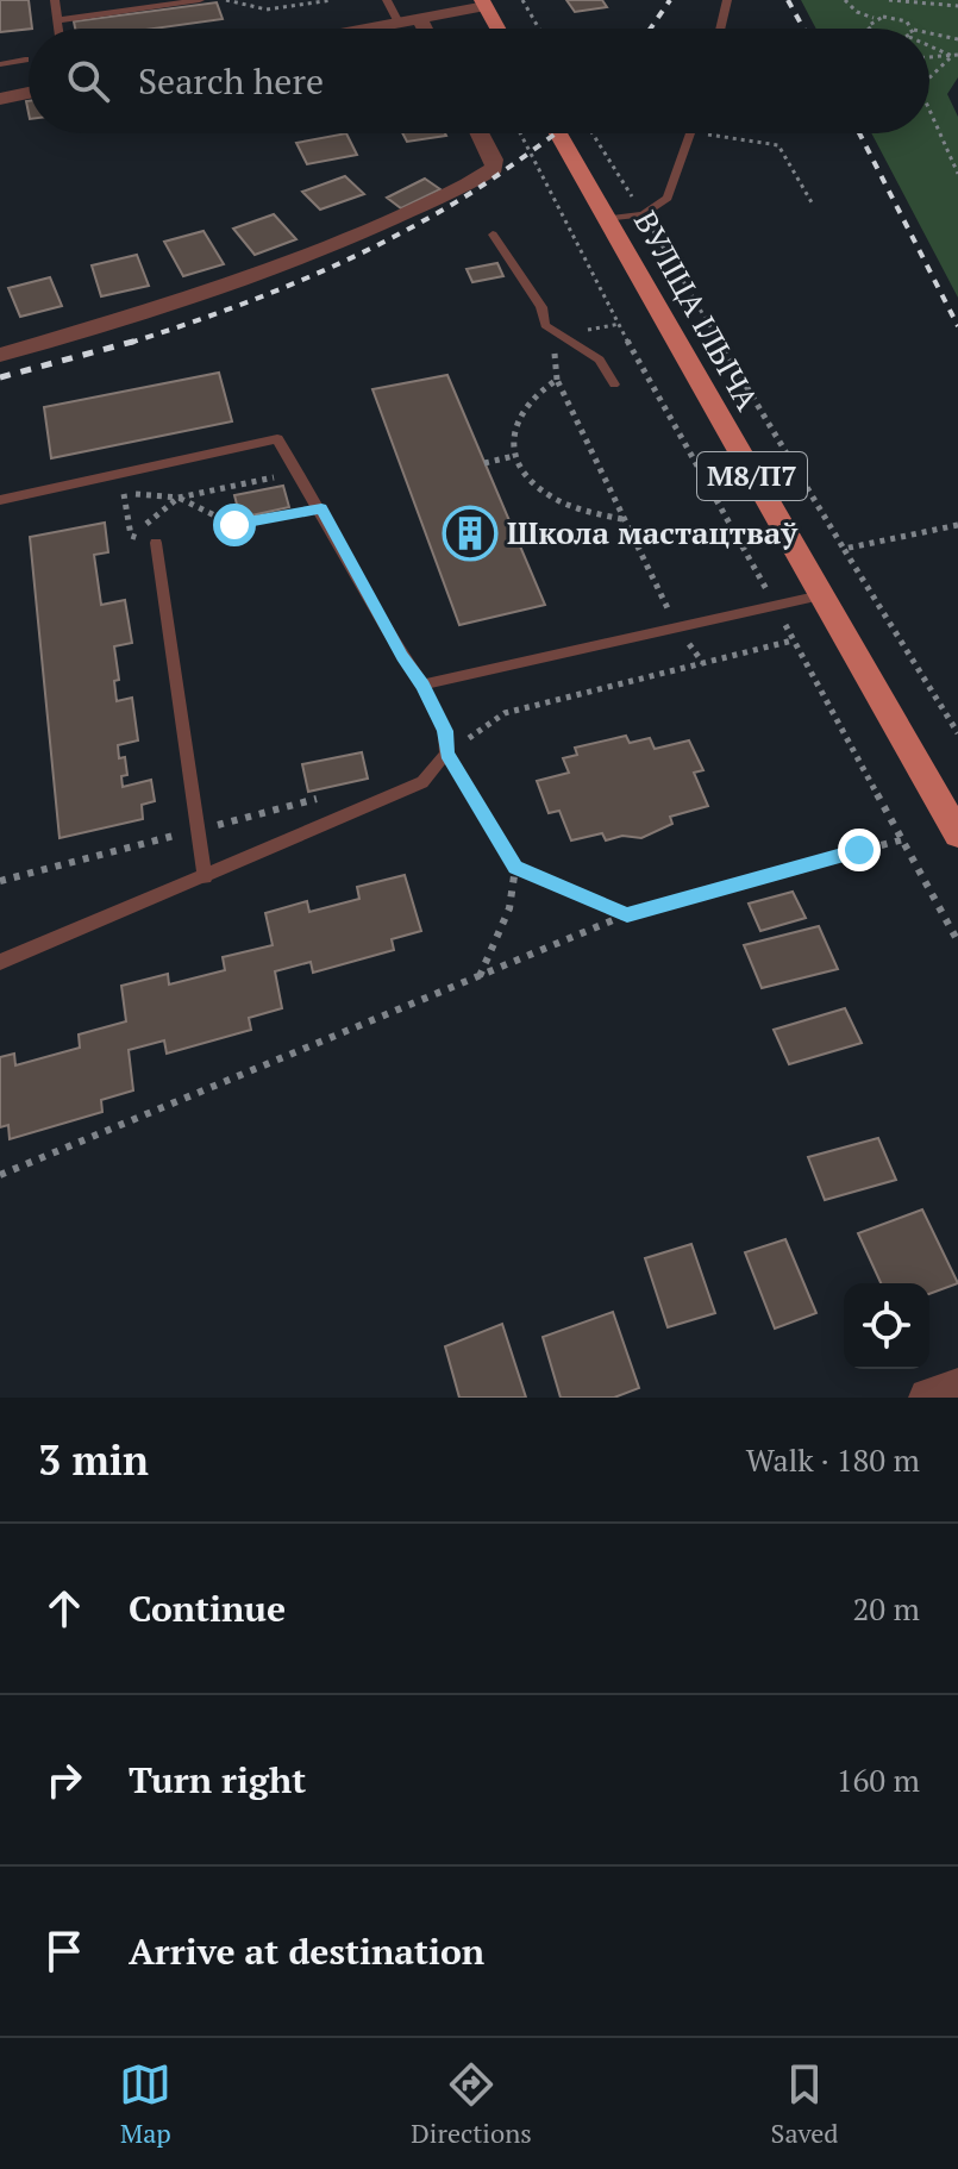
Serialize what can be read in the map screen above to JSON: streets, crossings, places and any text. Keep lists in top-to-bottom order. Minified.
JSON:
{"streets":{"main road":["ВУЛІЦА ІЛЬІЧА","М8/П7"]},"places":{"building":["Школа мастацтваў"]},"page":{"search":"Search here","heading":["3 min","Walk · 180 m"],"list":[["Continue","20 m"],["Turn right","160 m"],"Arrive at destination"],"nav":["Map","Directions","Saved"]}}
